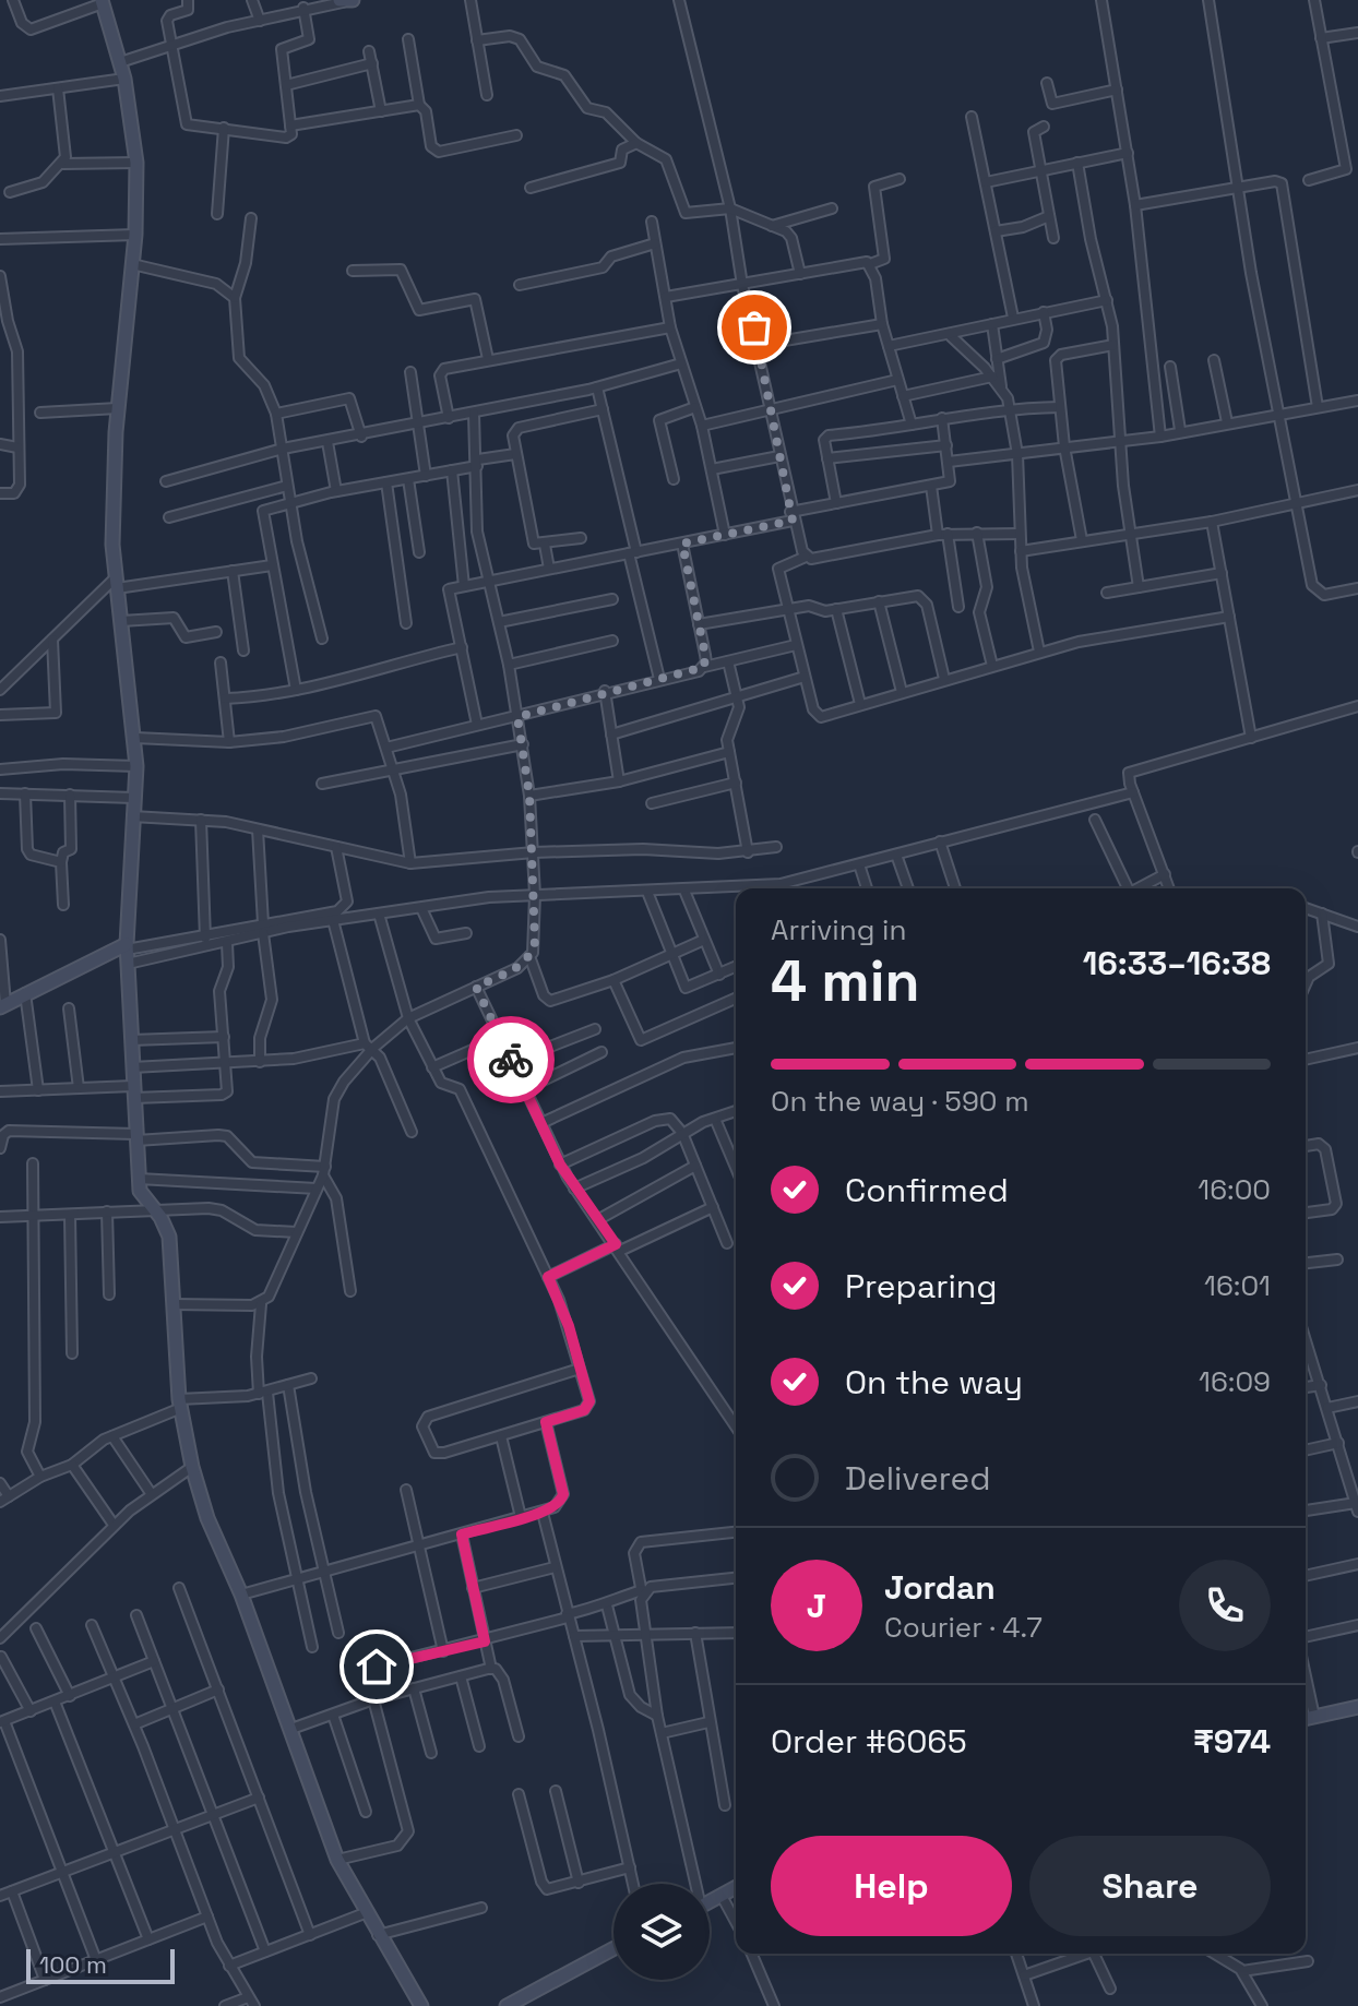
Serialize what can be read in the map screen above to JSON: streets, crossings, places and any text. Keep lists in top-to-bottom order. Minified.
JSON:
{"scale_bar":"100 m","page":{"heading":["4 min","Arriving in","16:33–16:38"],"panel":["Jordan","Courier · 4.7","Order #6065","₹974"],"bar":"On the way · 590 m","list":[["Confirmed","16:00"],["Preparing","16:01"],["On the way","16:09"],"Delivered"],"round":"J","buttons":["Help","Share"],"scale":"100 m"}}
